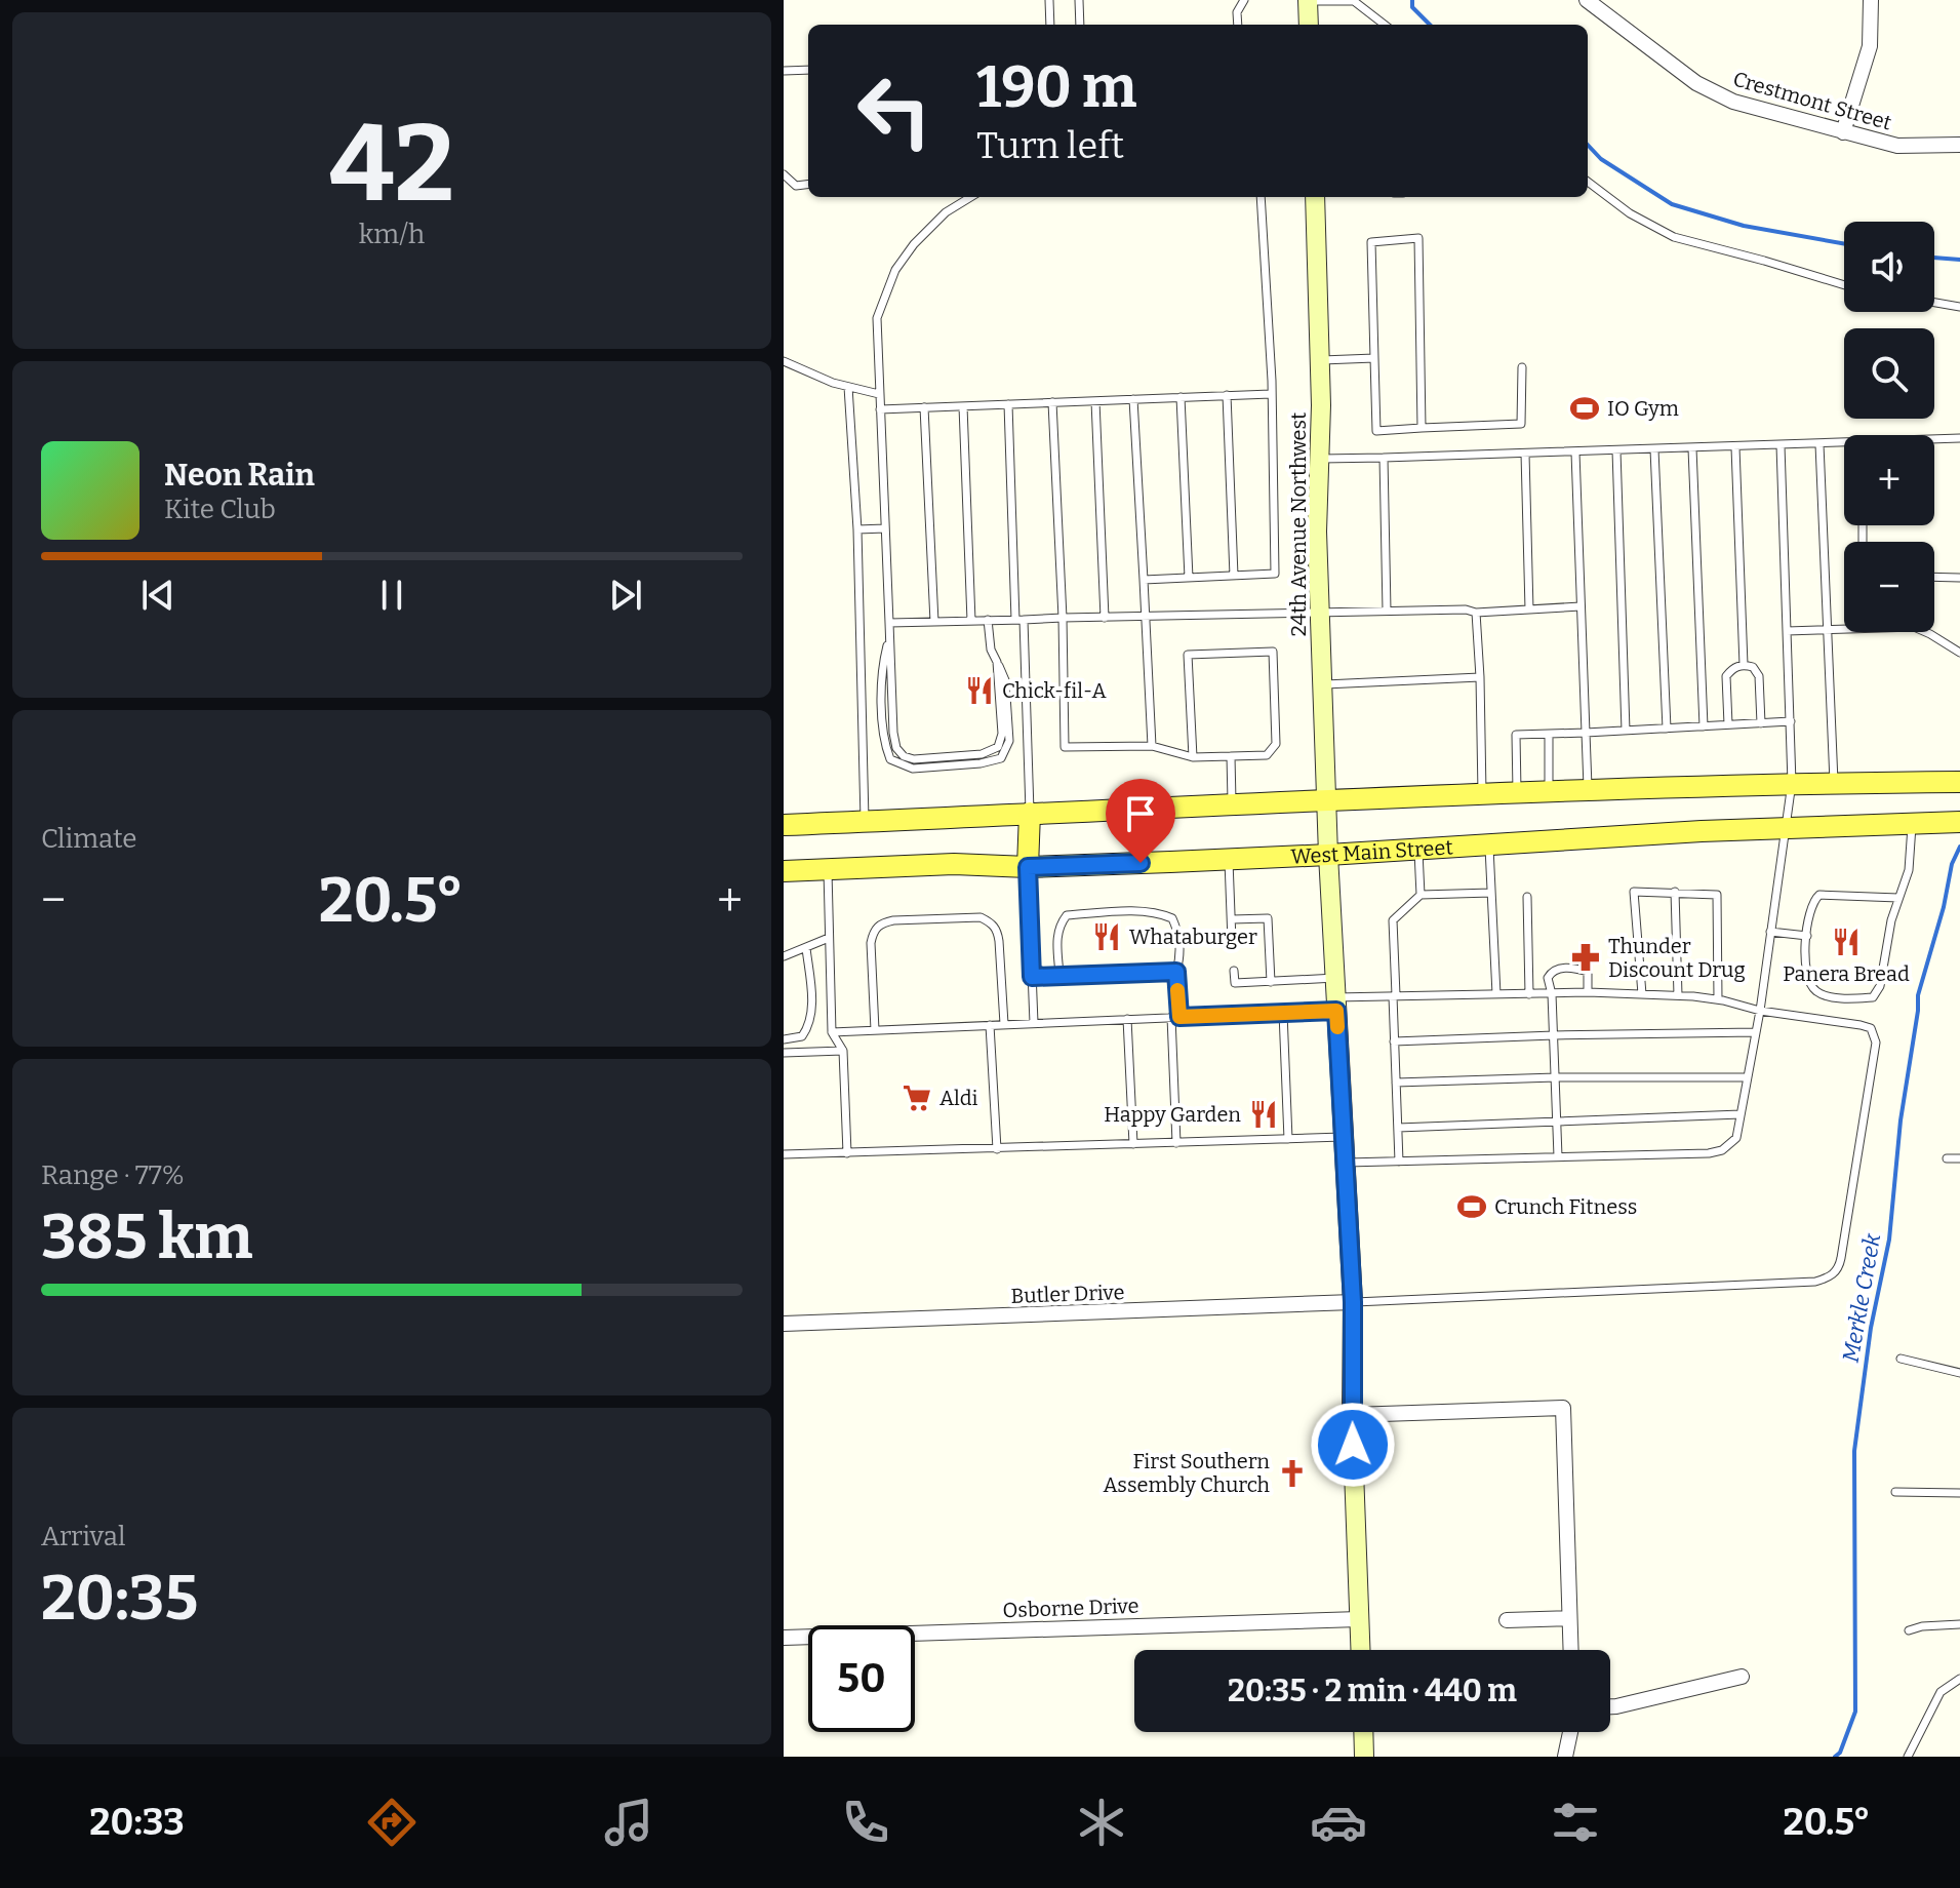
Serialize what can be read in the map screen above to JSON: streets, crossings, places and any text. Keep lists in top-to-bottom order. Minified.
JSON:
{"streets":{"main road":["24th Avenue Northwest","West Main Street"],"street":["Crestmont Street","Butler Drive","Osborne Drive"]},"crossings":[["24th Avenue Northwest","West Main Street"],["24th Avenue Northwest","Butler Drive"],["24th Avenue Northwest","Osborne Drive"]],"water":["Merkle Creek"],"places":{"sports":["IO Gym","Crunch Fitness"],"restaurant":["Chick-fil-A","Whataburger","Panera Bread","Happy Garden"],"pharmacy":["Thunder Discount Drug"],"supermarket":["Aldi"],"church":["First Southern Assembly Church"]},"page":{"tile":[["42","km/h"],"Climate",["Range · 77%","385 km"],["Arrival","20:35"]],"turn":["190 m","Turn left"],"map_buttons":["+","−"],"song":["Neon Rain","Kite Club"],"heat":["−","20.5°","+"],"limit":"50","trip":"20:35 · 2 min · 440 m","tabs":["20:33","20.5°"]}}
